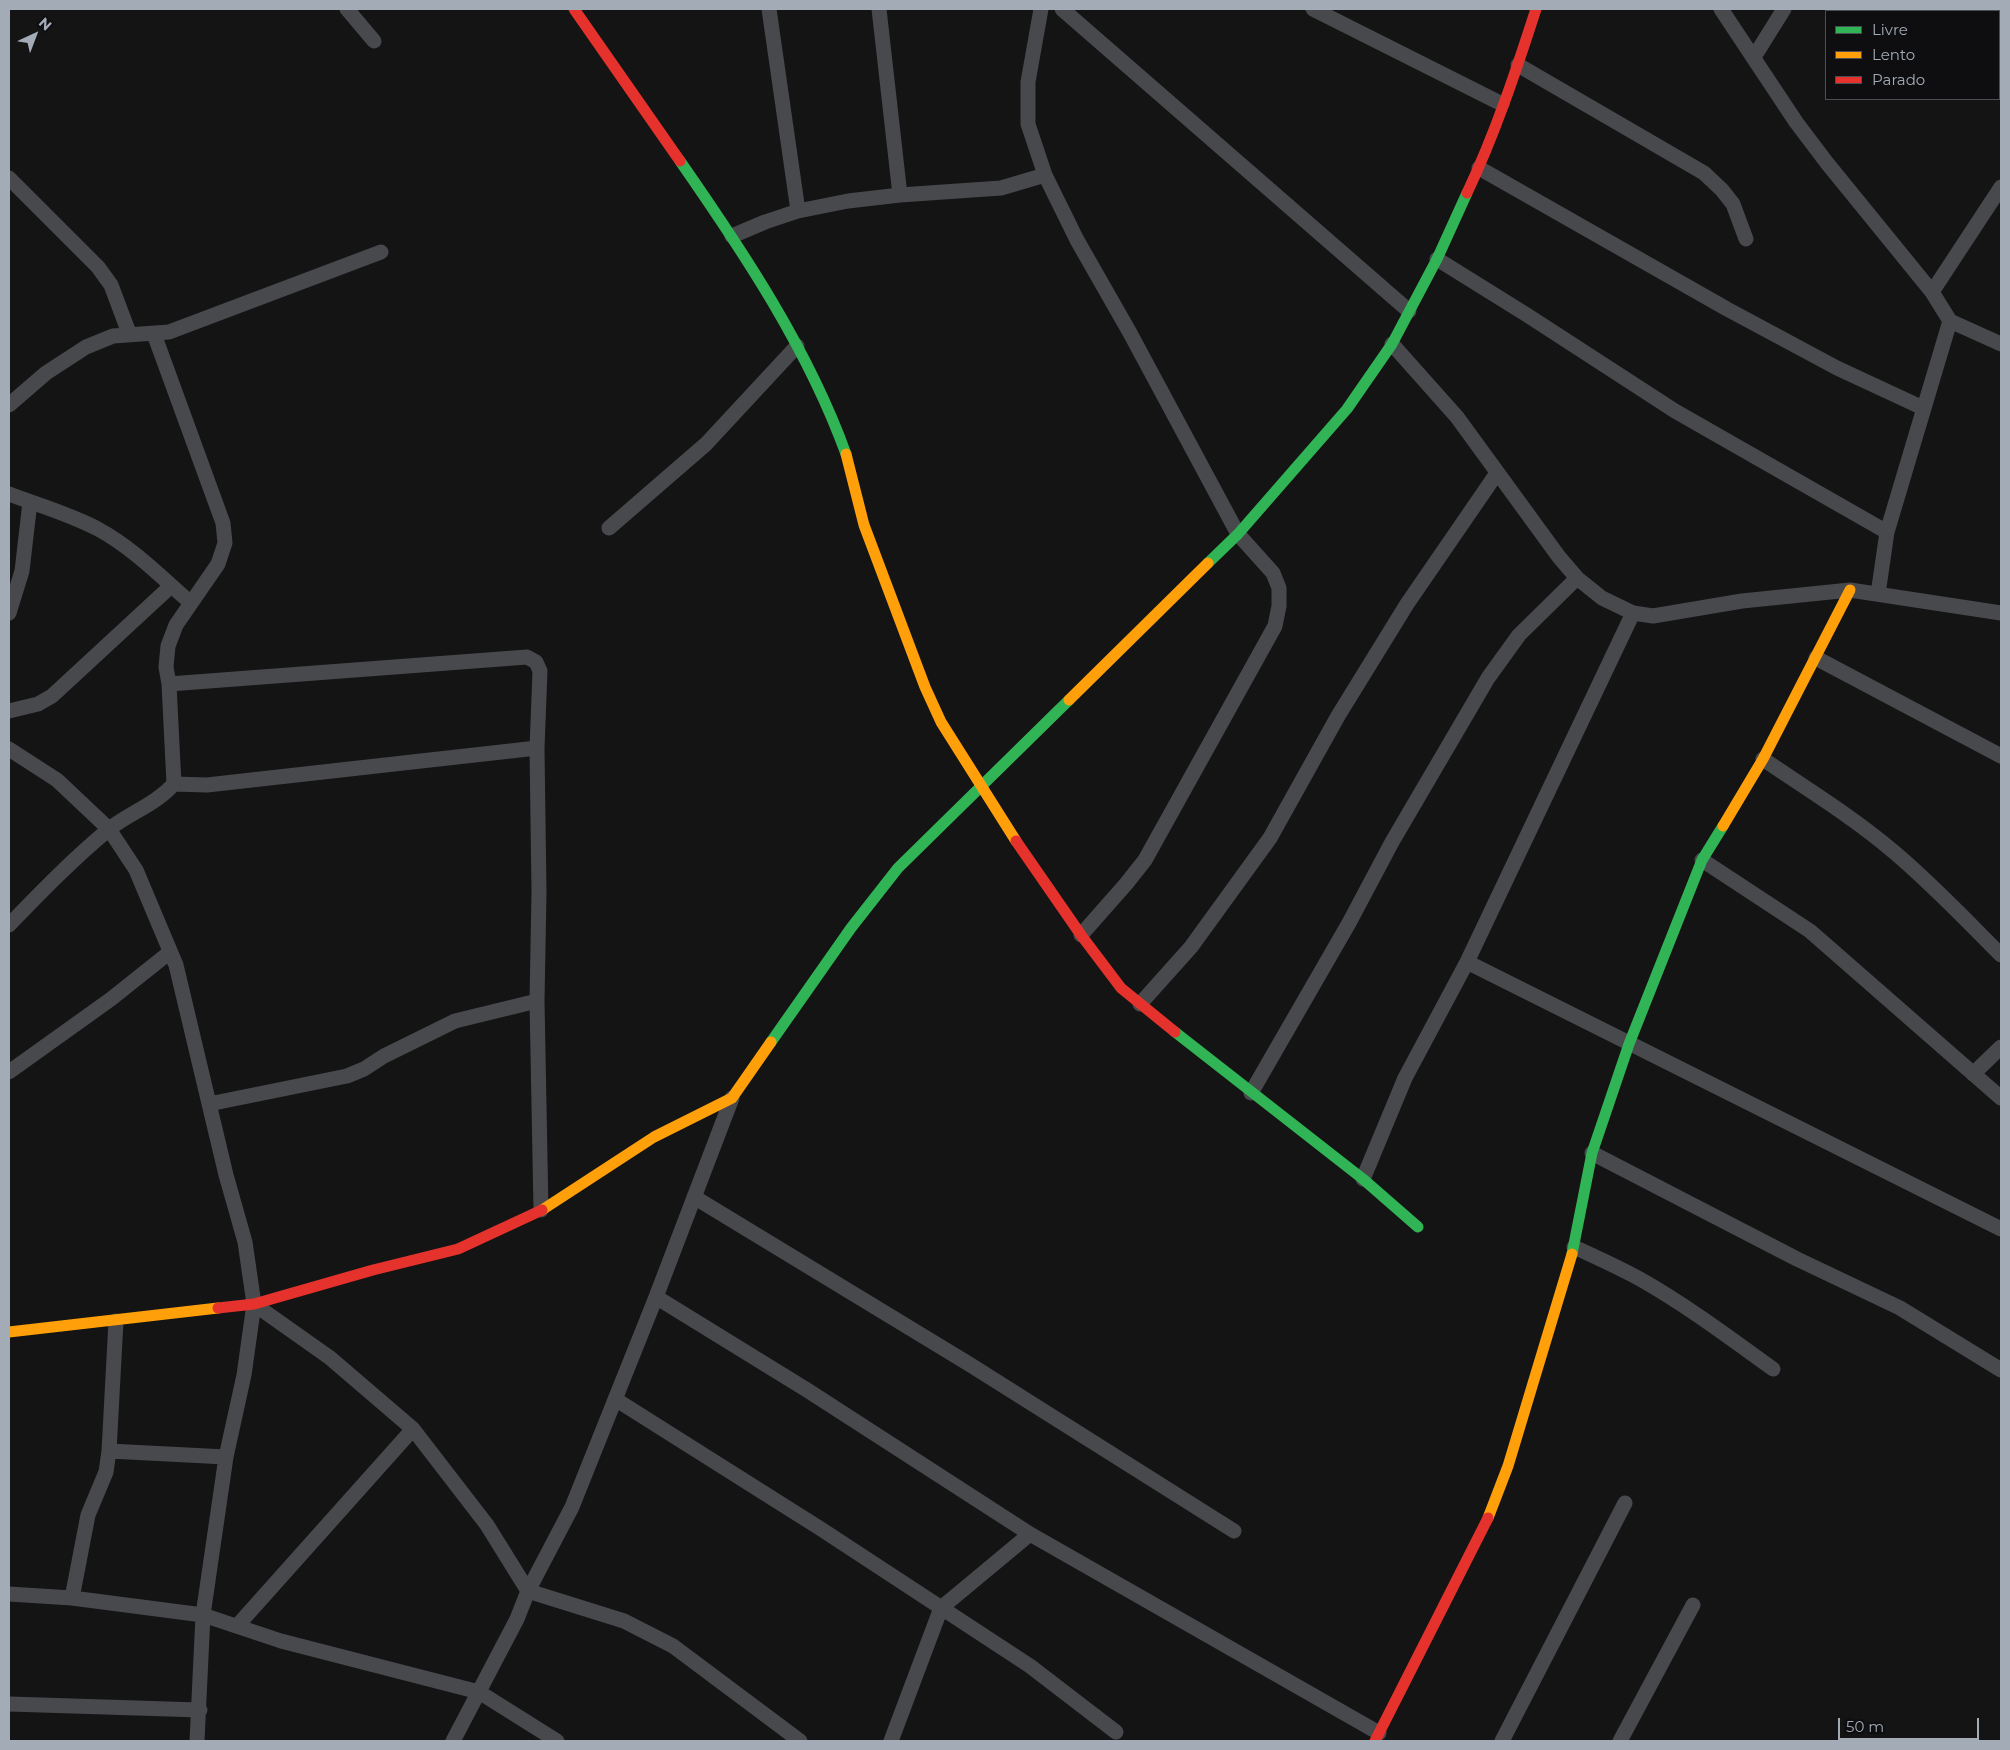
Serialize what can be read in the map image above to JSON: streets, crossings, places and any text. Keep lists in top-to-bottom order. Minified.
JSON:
{"legend":["Livre","Lento","Parado"],"scale_bar":"50 m","north":"top right"}
